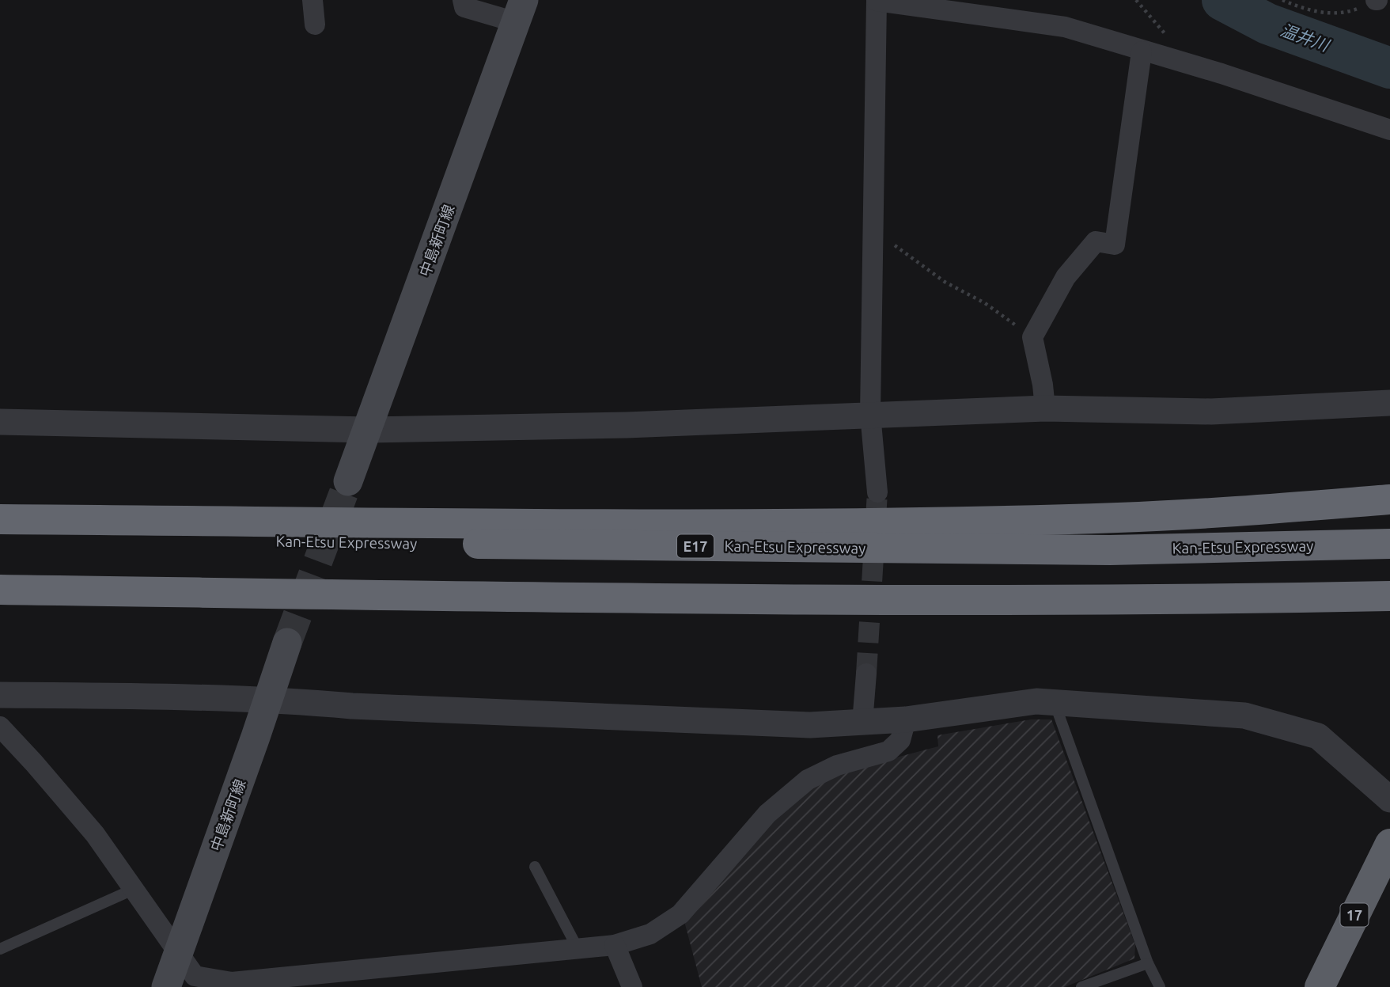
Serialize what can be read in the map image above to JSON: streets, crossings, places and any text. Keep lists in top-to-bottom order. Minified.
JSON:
{"streets":{"highway":["Kan-Etsu Expressway","E17","17"],"main road":["中島新町線"]},"water":["温井川"]}
